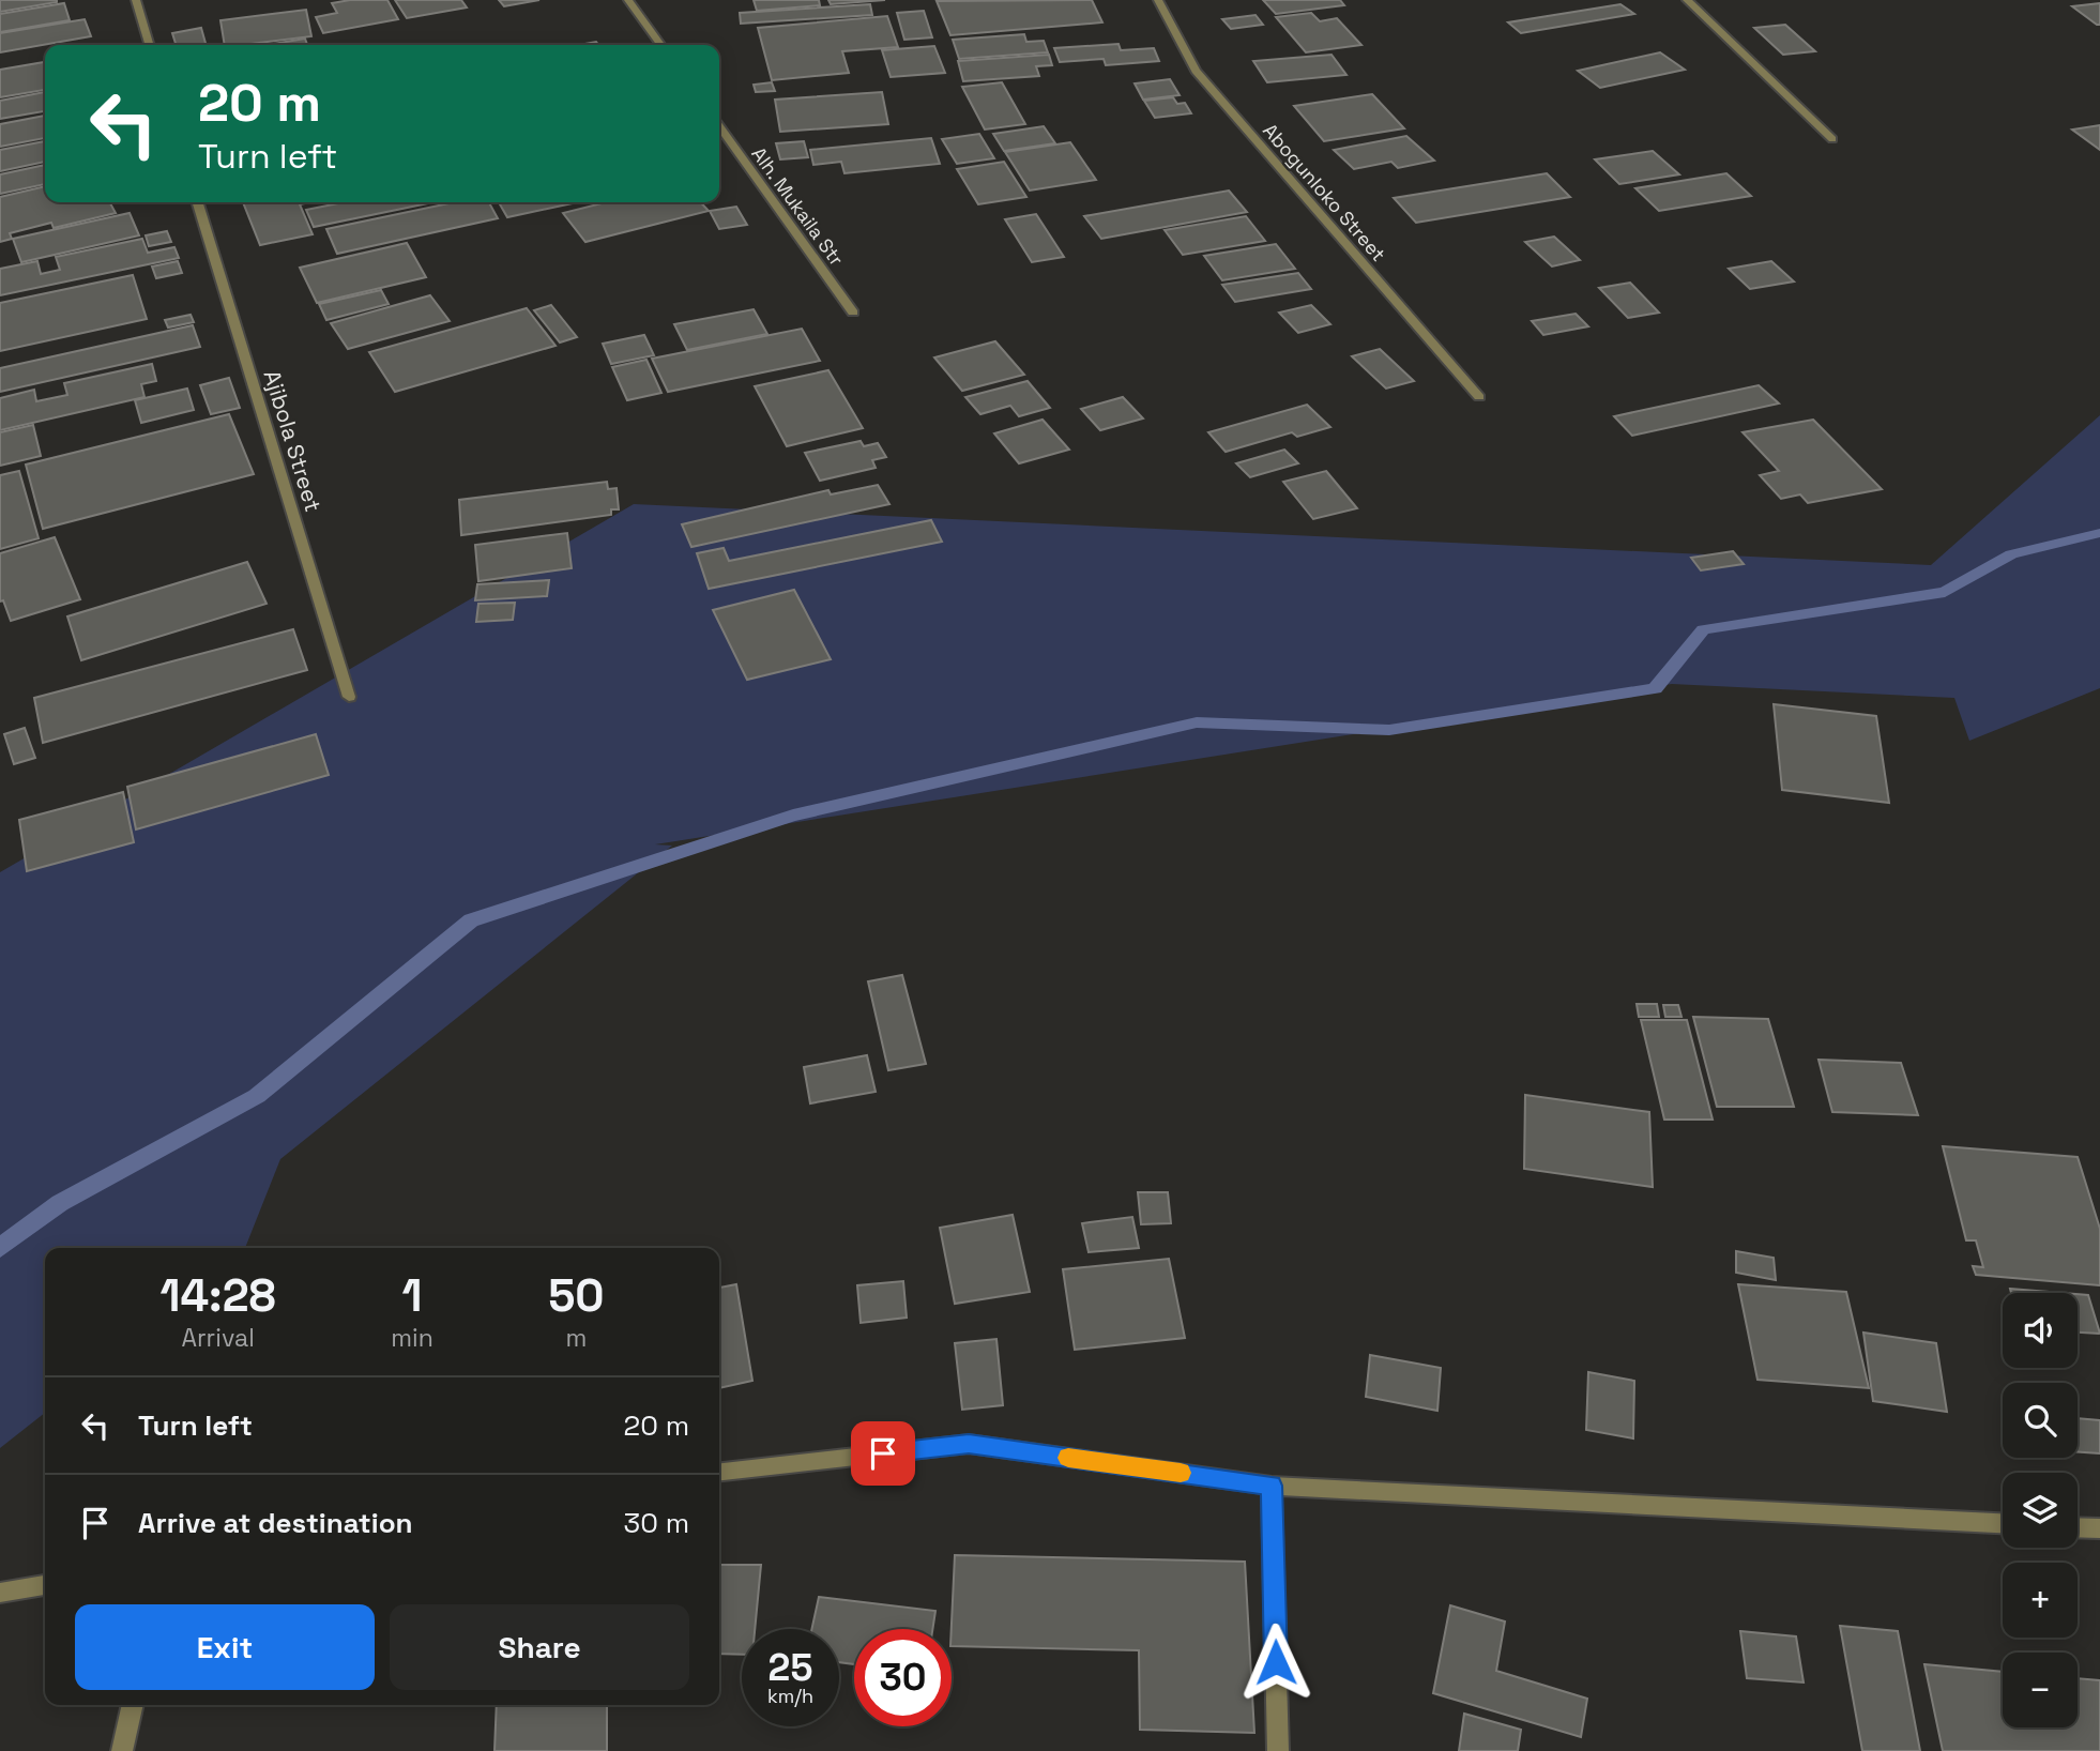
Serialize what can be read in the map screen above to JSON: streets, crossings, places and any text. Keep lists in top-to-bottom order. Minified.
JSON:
{"streets":{"street":["Abogunloko Street","Alh. Mukaila Str","Ajibola Street"]},"page":{"turn":["20 m","Turn left"],"eta":["14:28","Arrival","1","min","50","m"],"map_buttons":["+","−"],"list":[{"name":"Turn left","value":"20 m"},{"name":"Arrive at destination","value":"30 m"}],"buttons":["Exit","Share"],"speed":"25 km/h","limit":"30"}}
